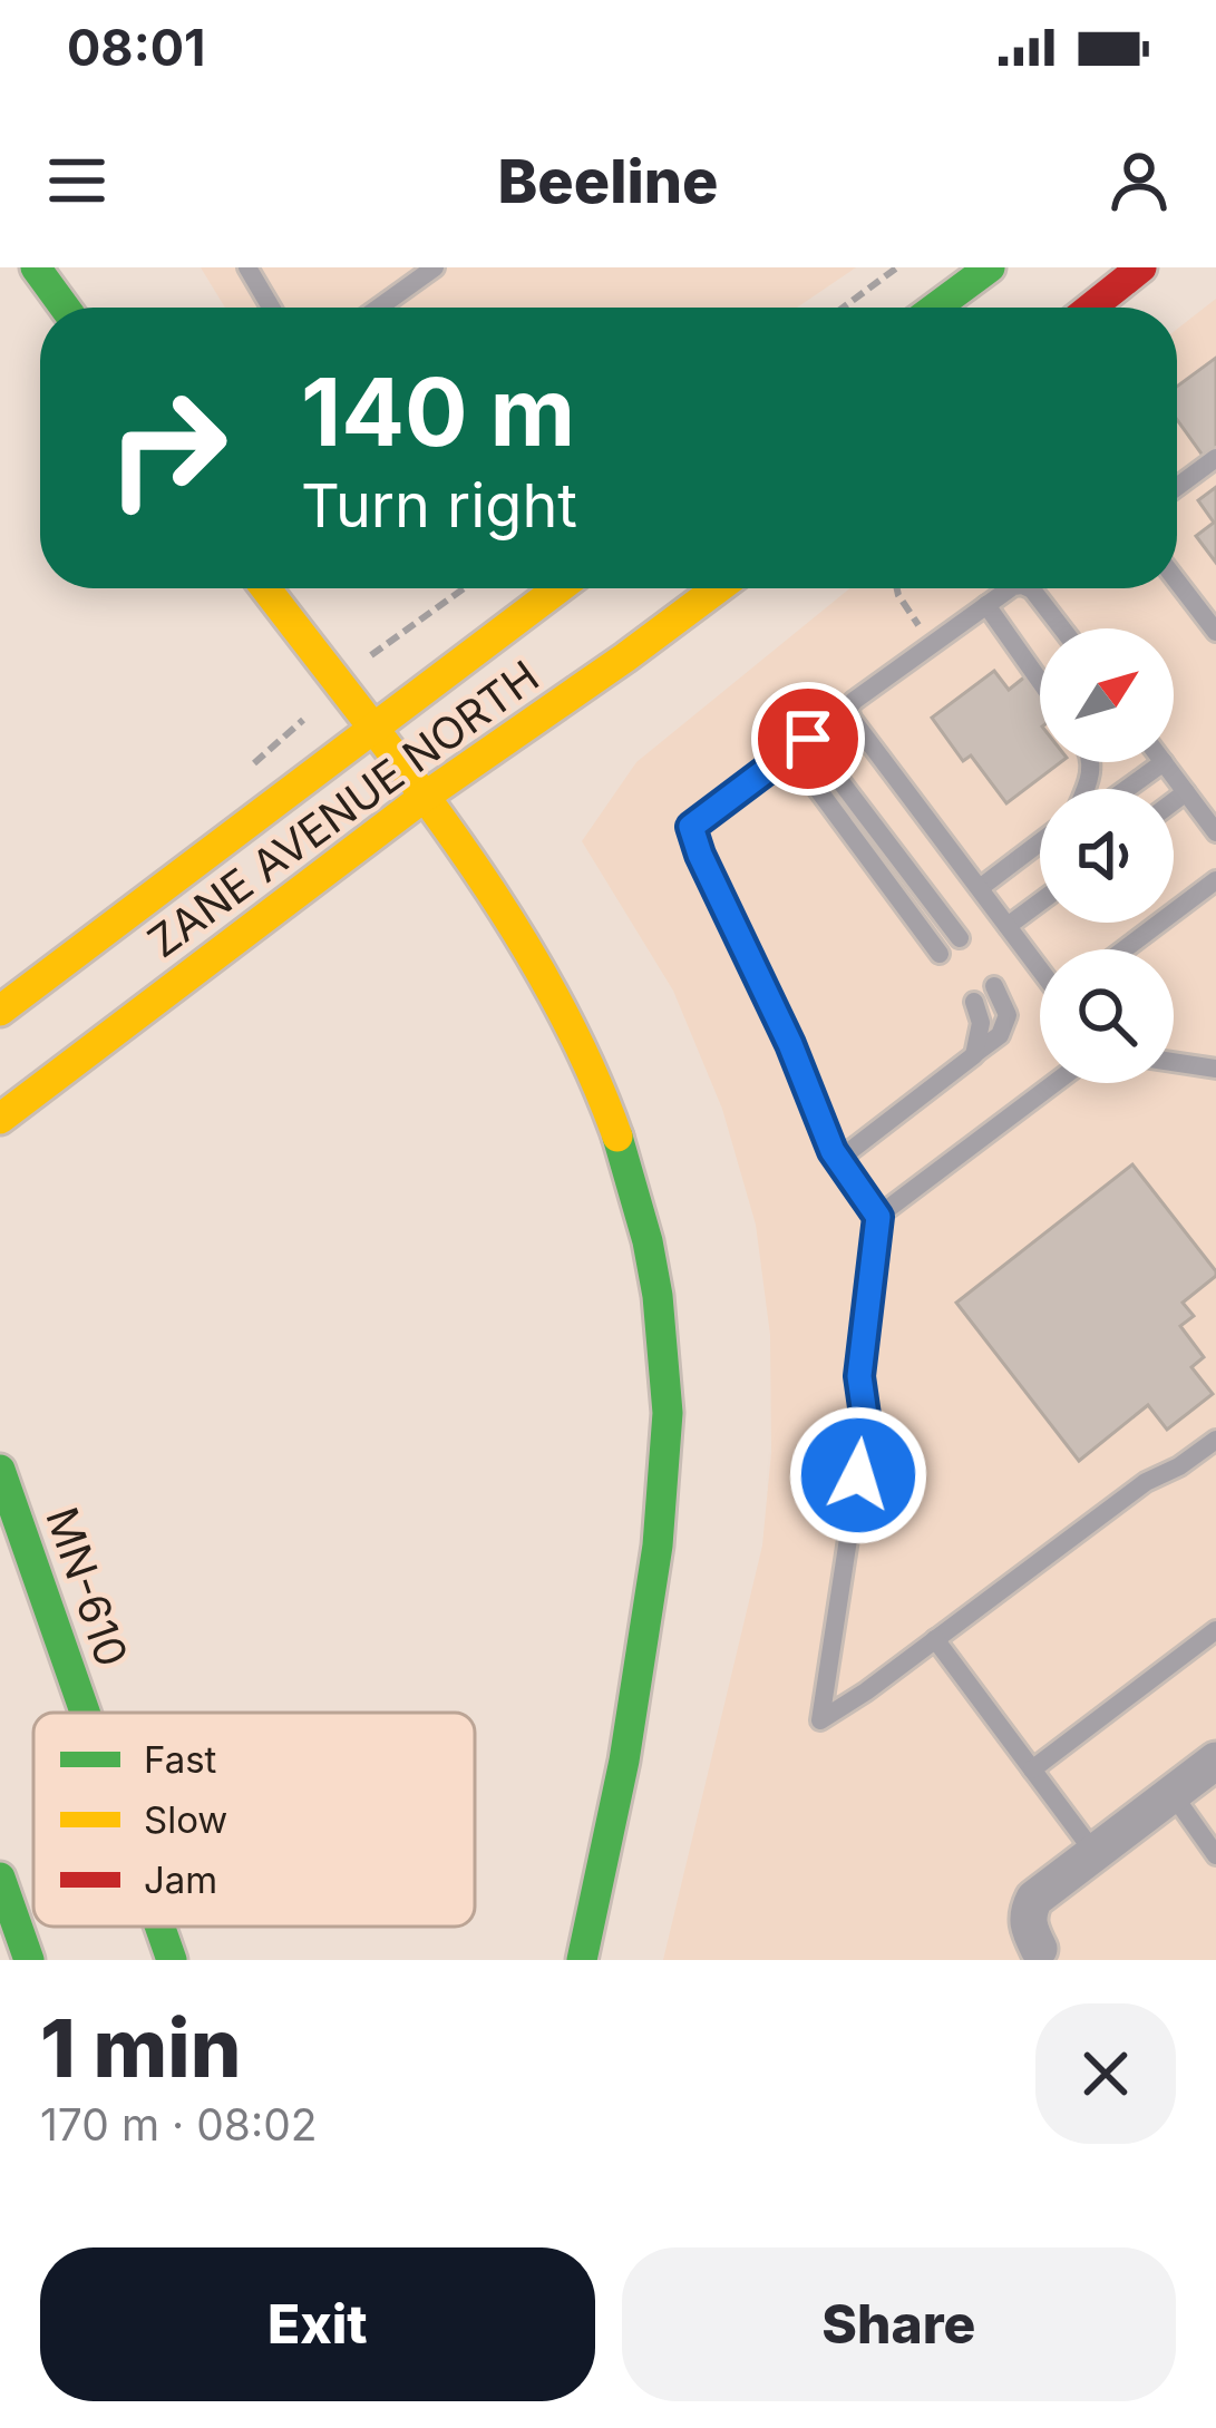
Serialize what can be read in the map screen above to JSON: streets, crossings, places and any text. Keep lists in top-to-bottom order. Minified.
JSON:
{"streets":{"main road":["ZANE AVENUE NORTH","MN-610"]},"legend":["Fast","Slow","Jam"],"north":"top right","page":{"status":"08:01","header":"Beeline","turn":["140 m","Turn right"],"heading":["1 min","170 m · 08:02"],"buttons":["Exit","Share"]}}
